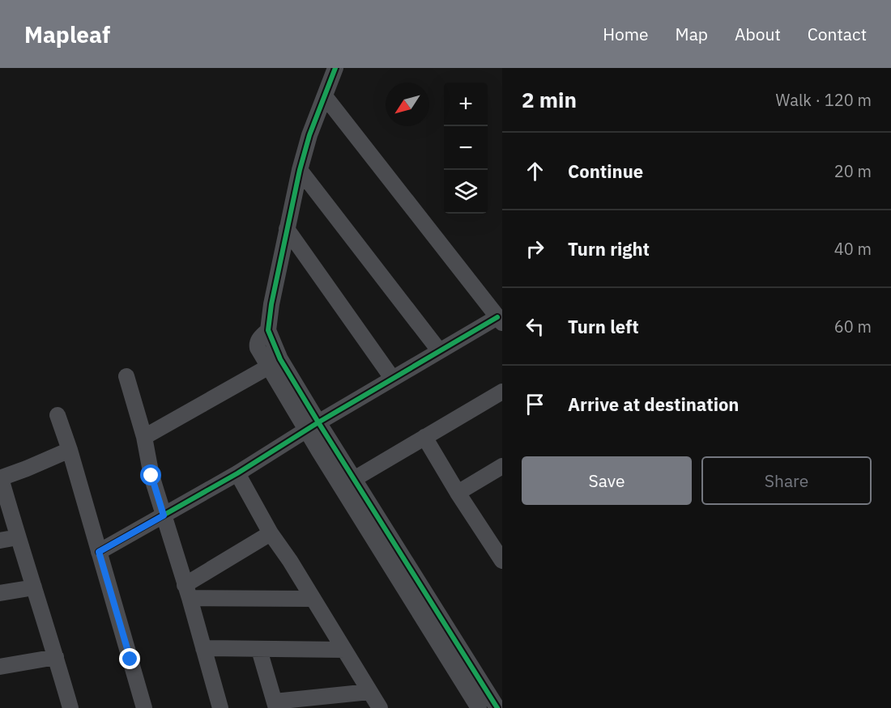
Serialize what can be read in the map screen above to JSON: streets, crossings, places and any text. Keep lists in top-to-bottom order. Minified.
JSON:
{"north":"bottom left","page":{"header":"Mapleaf","nav":["Home","Map","About","Contact"],"heading":["2 min","Walk · 120 m"],"map_buttons":["+","−"],"list":[["Continue","20 m"],["Turn right","40 m"],["Turn left","60 m"],"Arrive at destination"],"buttons":["Save","Share"]}}
